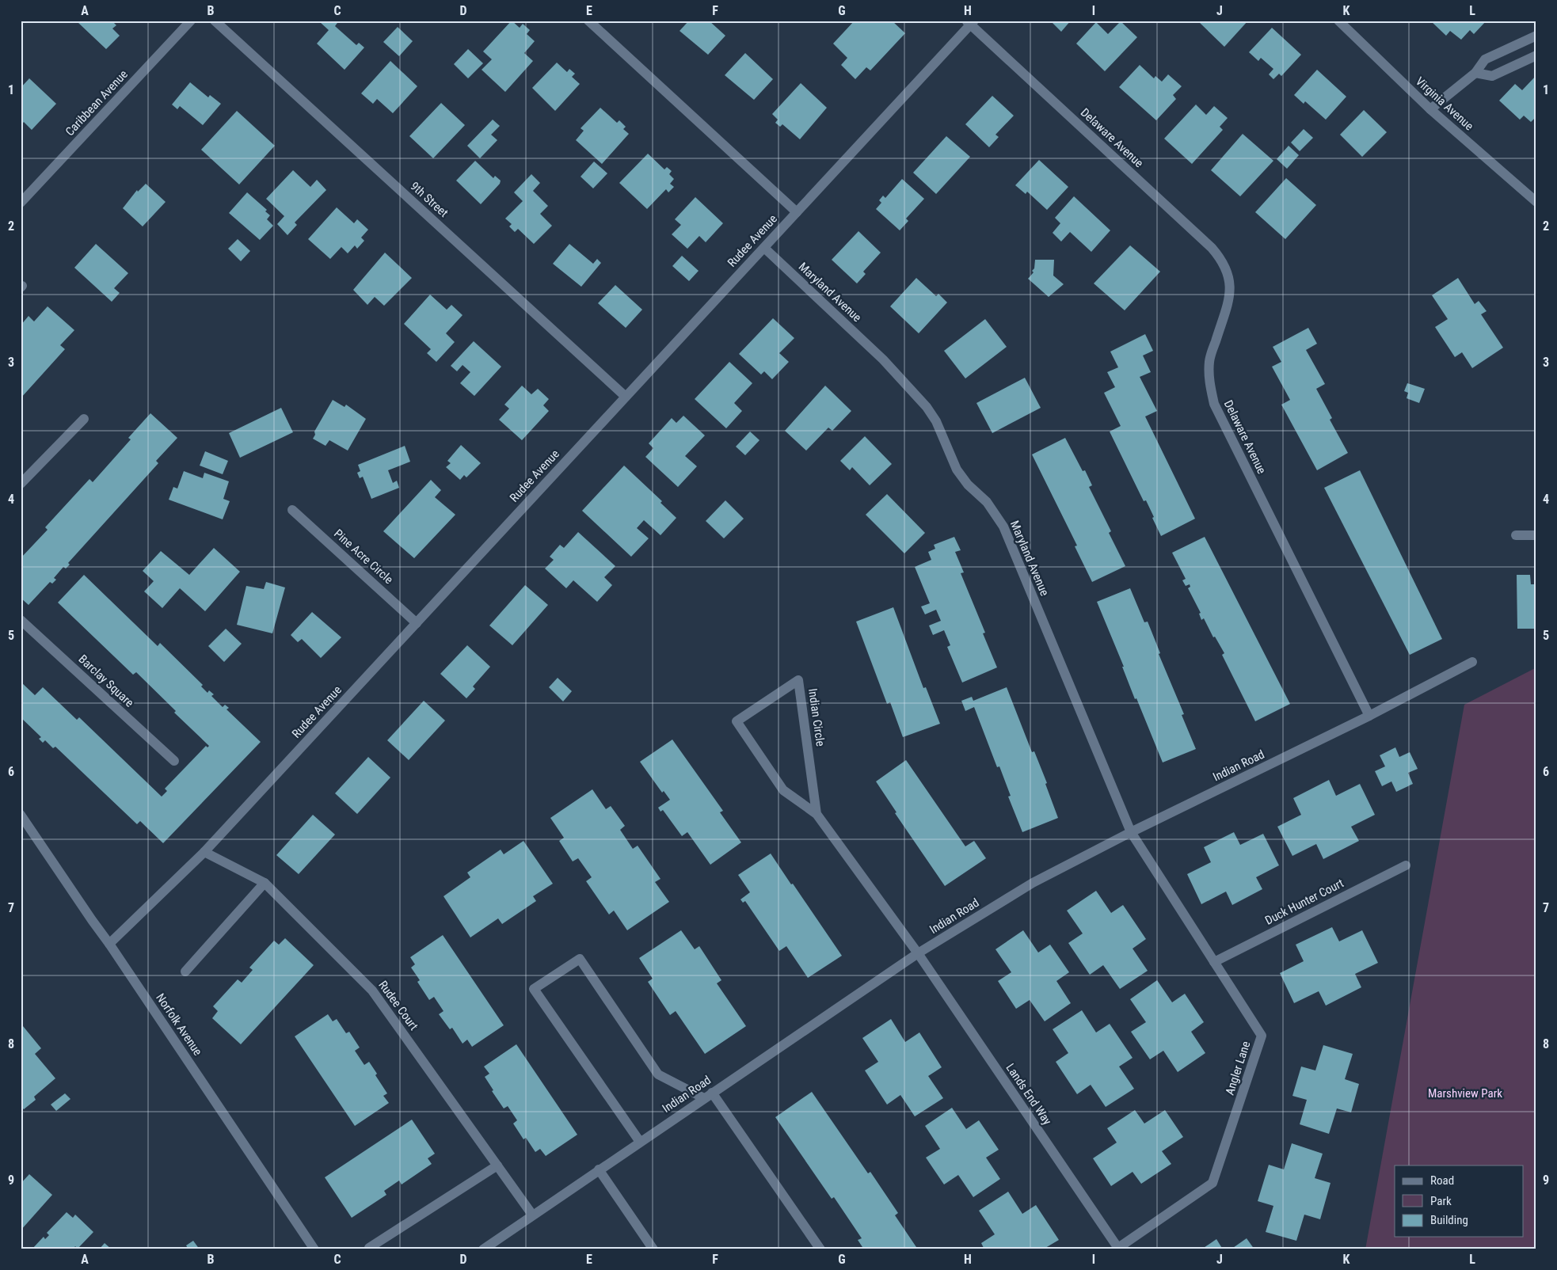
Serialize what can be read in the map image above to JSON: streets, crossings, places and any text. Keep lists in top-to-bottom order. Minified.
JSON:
{"streets":{"street":["Caribbean Avenue","Virginia Avenue","Delaware Avenue","9th Street","Rudee Avenue","Maryland Avenue","Pine Acre Circle","Barclay Square","Indian Circle","Indian Road","Duck Hunter Court","Rudee Court","Norfolk Avenue","Angler Lane","Lands End Way"]},"crossings":[["Delaware Avenue","Rudee Avenue"],["Delaware Avenue","Indian Road"],["9th Street","Rudee Avenue"],["Rudee Avenue","Maryland Avenue"],["Rudee Avenue","Pine Acre Circle"],["Rudee Avenue","Rudee Court"],["Rudee Avenue","Norfolk Avenue"],["Maryland Avenue","Indian Road"],["Maryland Avenue","Angler Lane"],["Indian Circle","Indian Road"],["Indian Circle","Lands End Way"],["Indian Road","Rudee Court"],["Indian Road","Angler Lane"],["Indian Road","Lands End Way"],["Duck Hunter Court","Angler Lane"],["Angler Lane","Lands End Way"]],"parks":["Marshview Park"],"legend":["Road","Park","Building"],"grid":{"columns":["A","B","C","D","E","F","G","H","I","J","K","L"],"rows":["1","2","3","4","5","6","7","8","9"]}}
